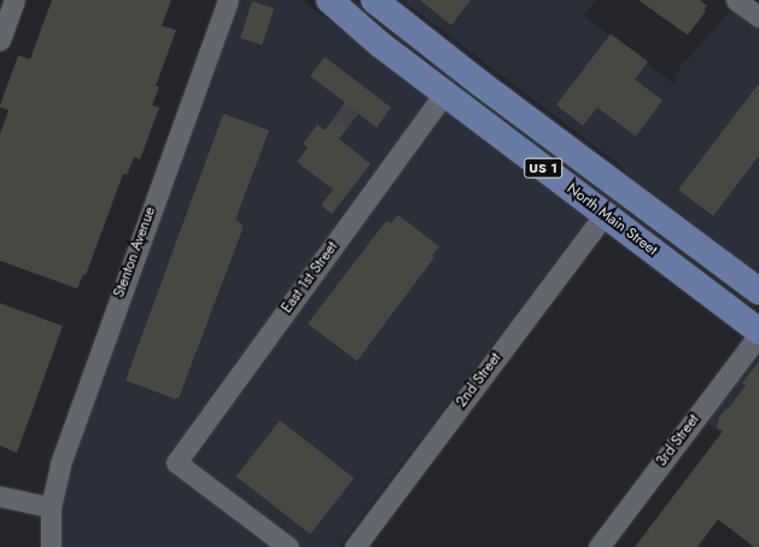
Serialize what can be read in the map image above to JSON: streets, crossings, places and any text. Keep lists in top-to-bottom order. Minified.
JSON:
{"streets":{"main road":["US 1","North Main Street"],"street":["Stenton Avenue","East 1st Street","2nd Street","3rd Street"]},"crossings":[["North Main Street","East 1st Street"],["North Main Street","2nd Street"],["North Main Street","3rd Street"]]}
